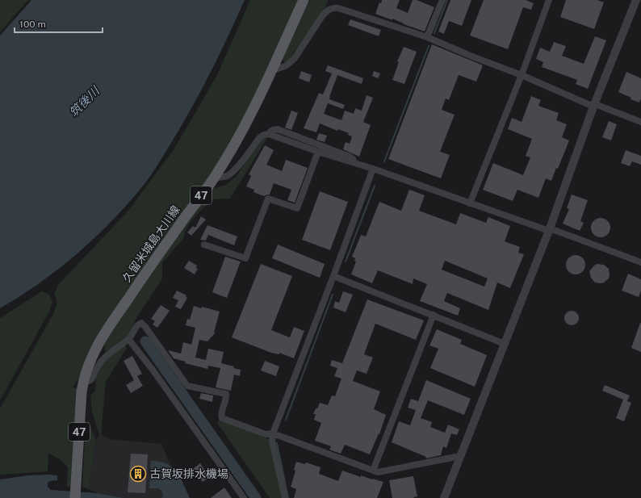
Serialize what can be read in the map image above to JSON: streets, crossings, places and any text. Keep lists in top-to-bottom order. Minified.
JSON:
{"streets":{"main road":["47","久留米城島大川線"]},"water":["筑後川"],"places":{"building":["古賀坂排水機場"]},"scale_bar":"100 m"}
